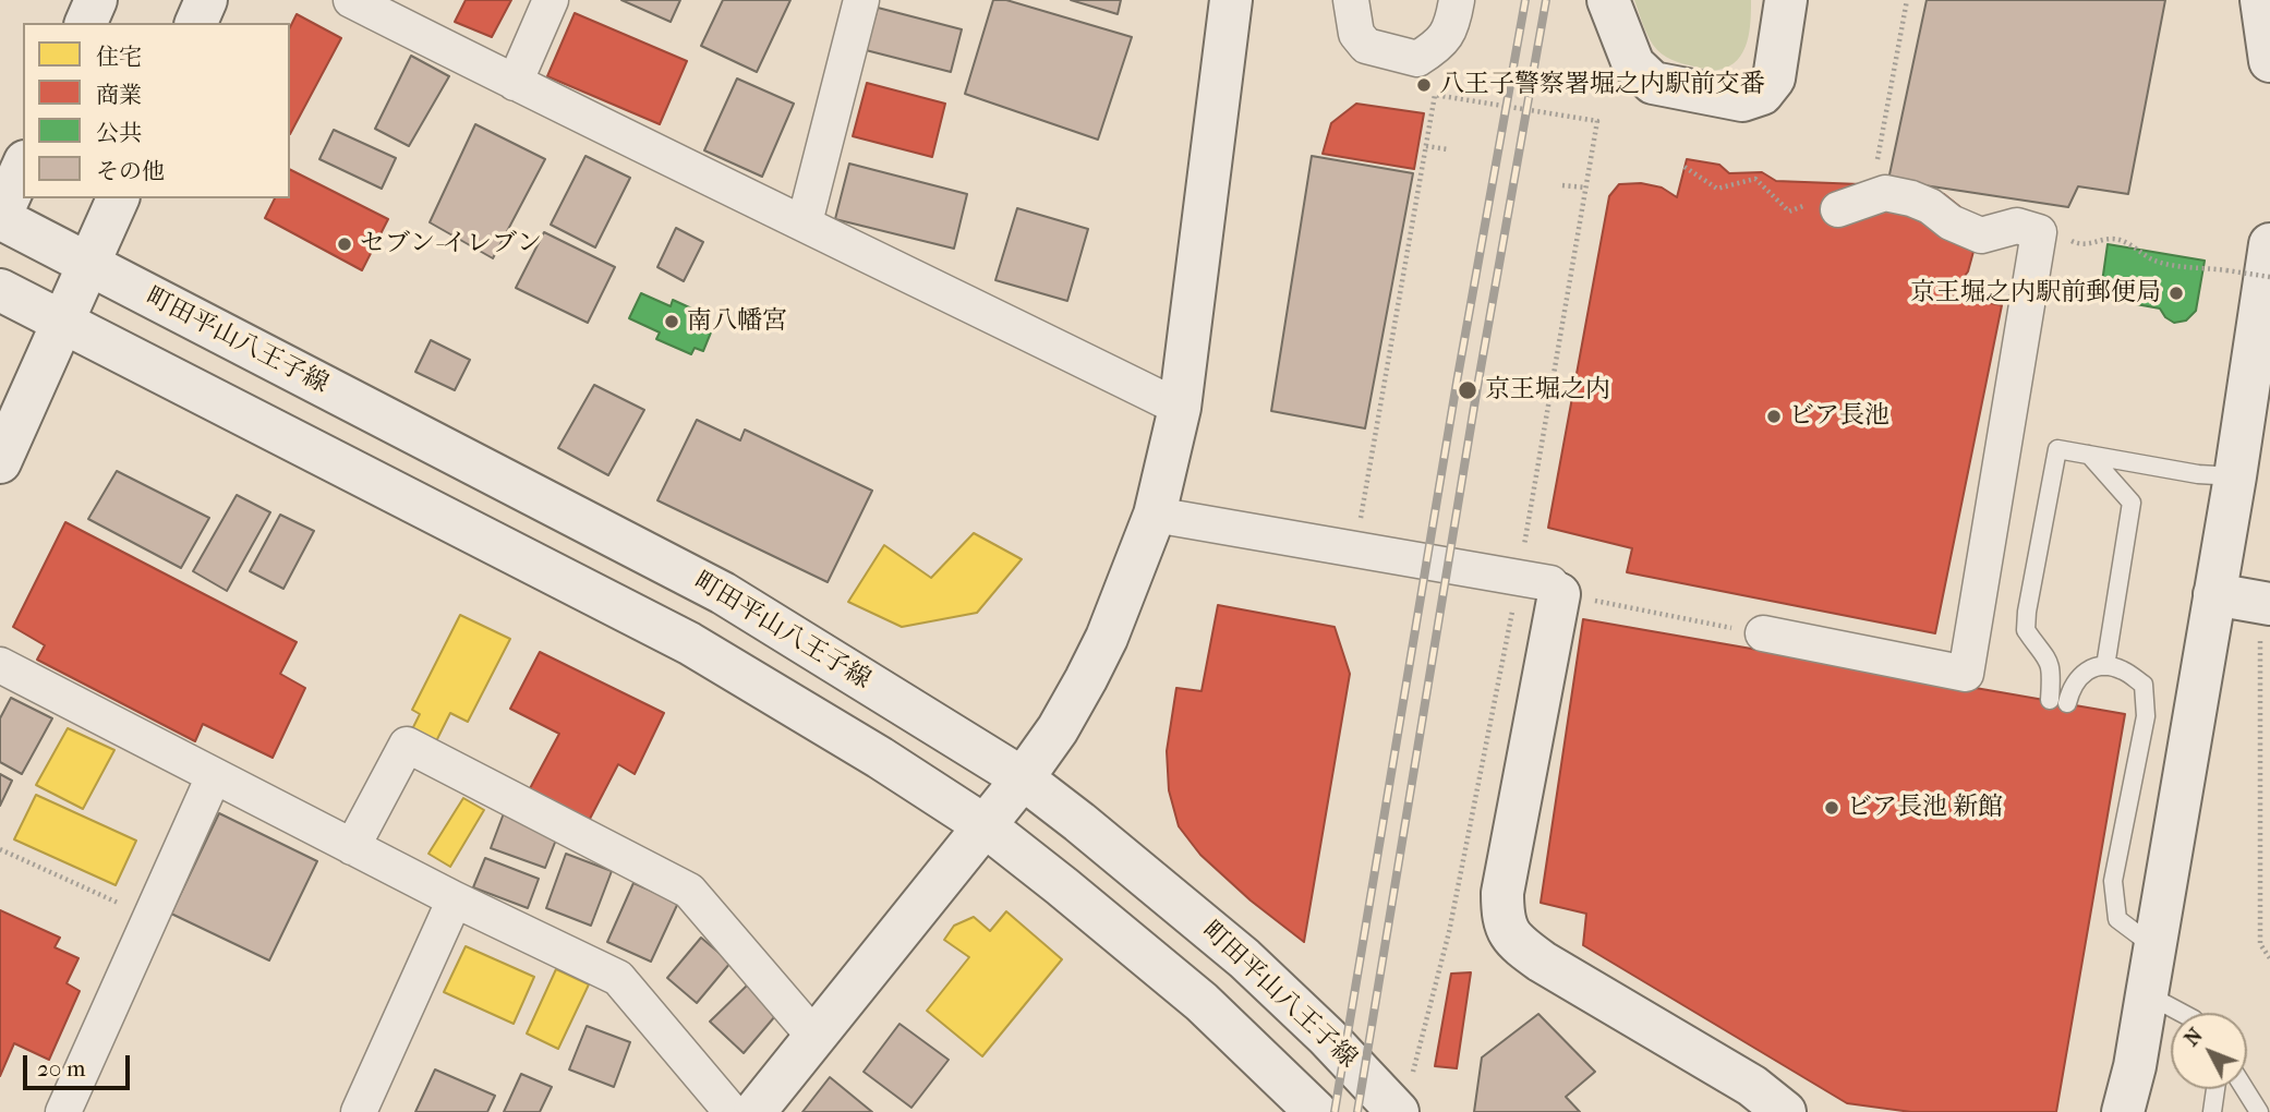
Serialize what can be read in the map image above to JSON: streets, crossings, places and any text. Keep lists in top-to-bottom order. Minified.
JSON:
{"streets":{"main road":["町田平山八王子線"]},"places":["八王子警察署堀之内駅前交番","セブン-イレブン","京王堀之内駅前郵便局","南八幡宮","京王堀之内","ビア長池","ビア長池 新館"],"legend":["住宅","商業","公共","その他"],"scale_bar":"20 m","north":"top left"}
